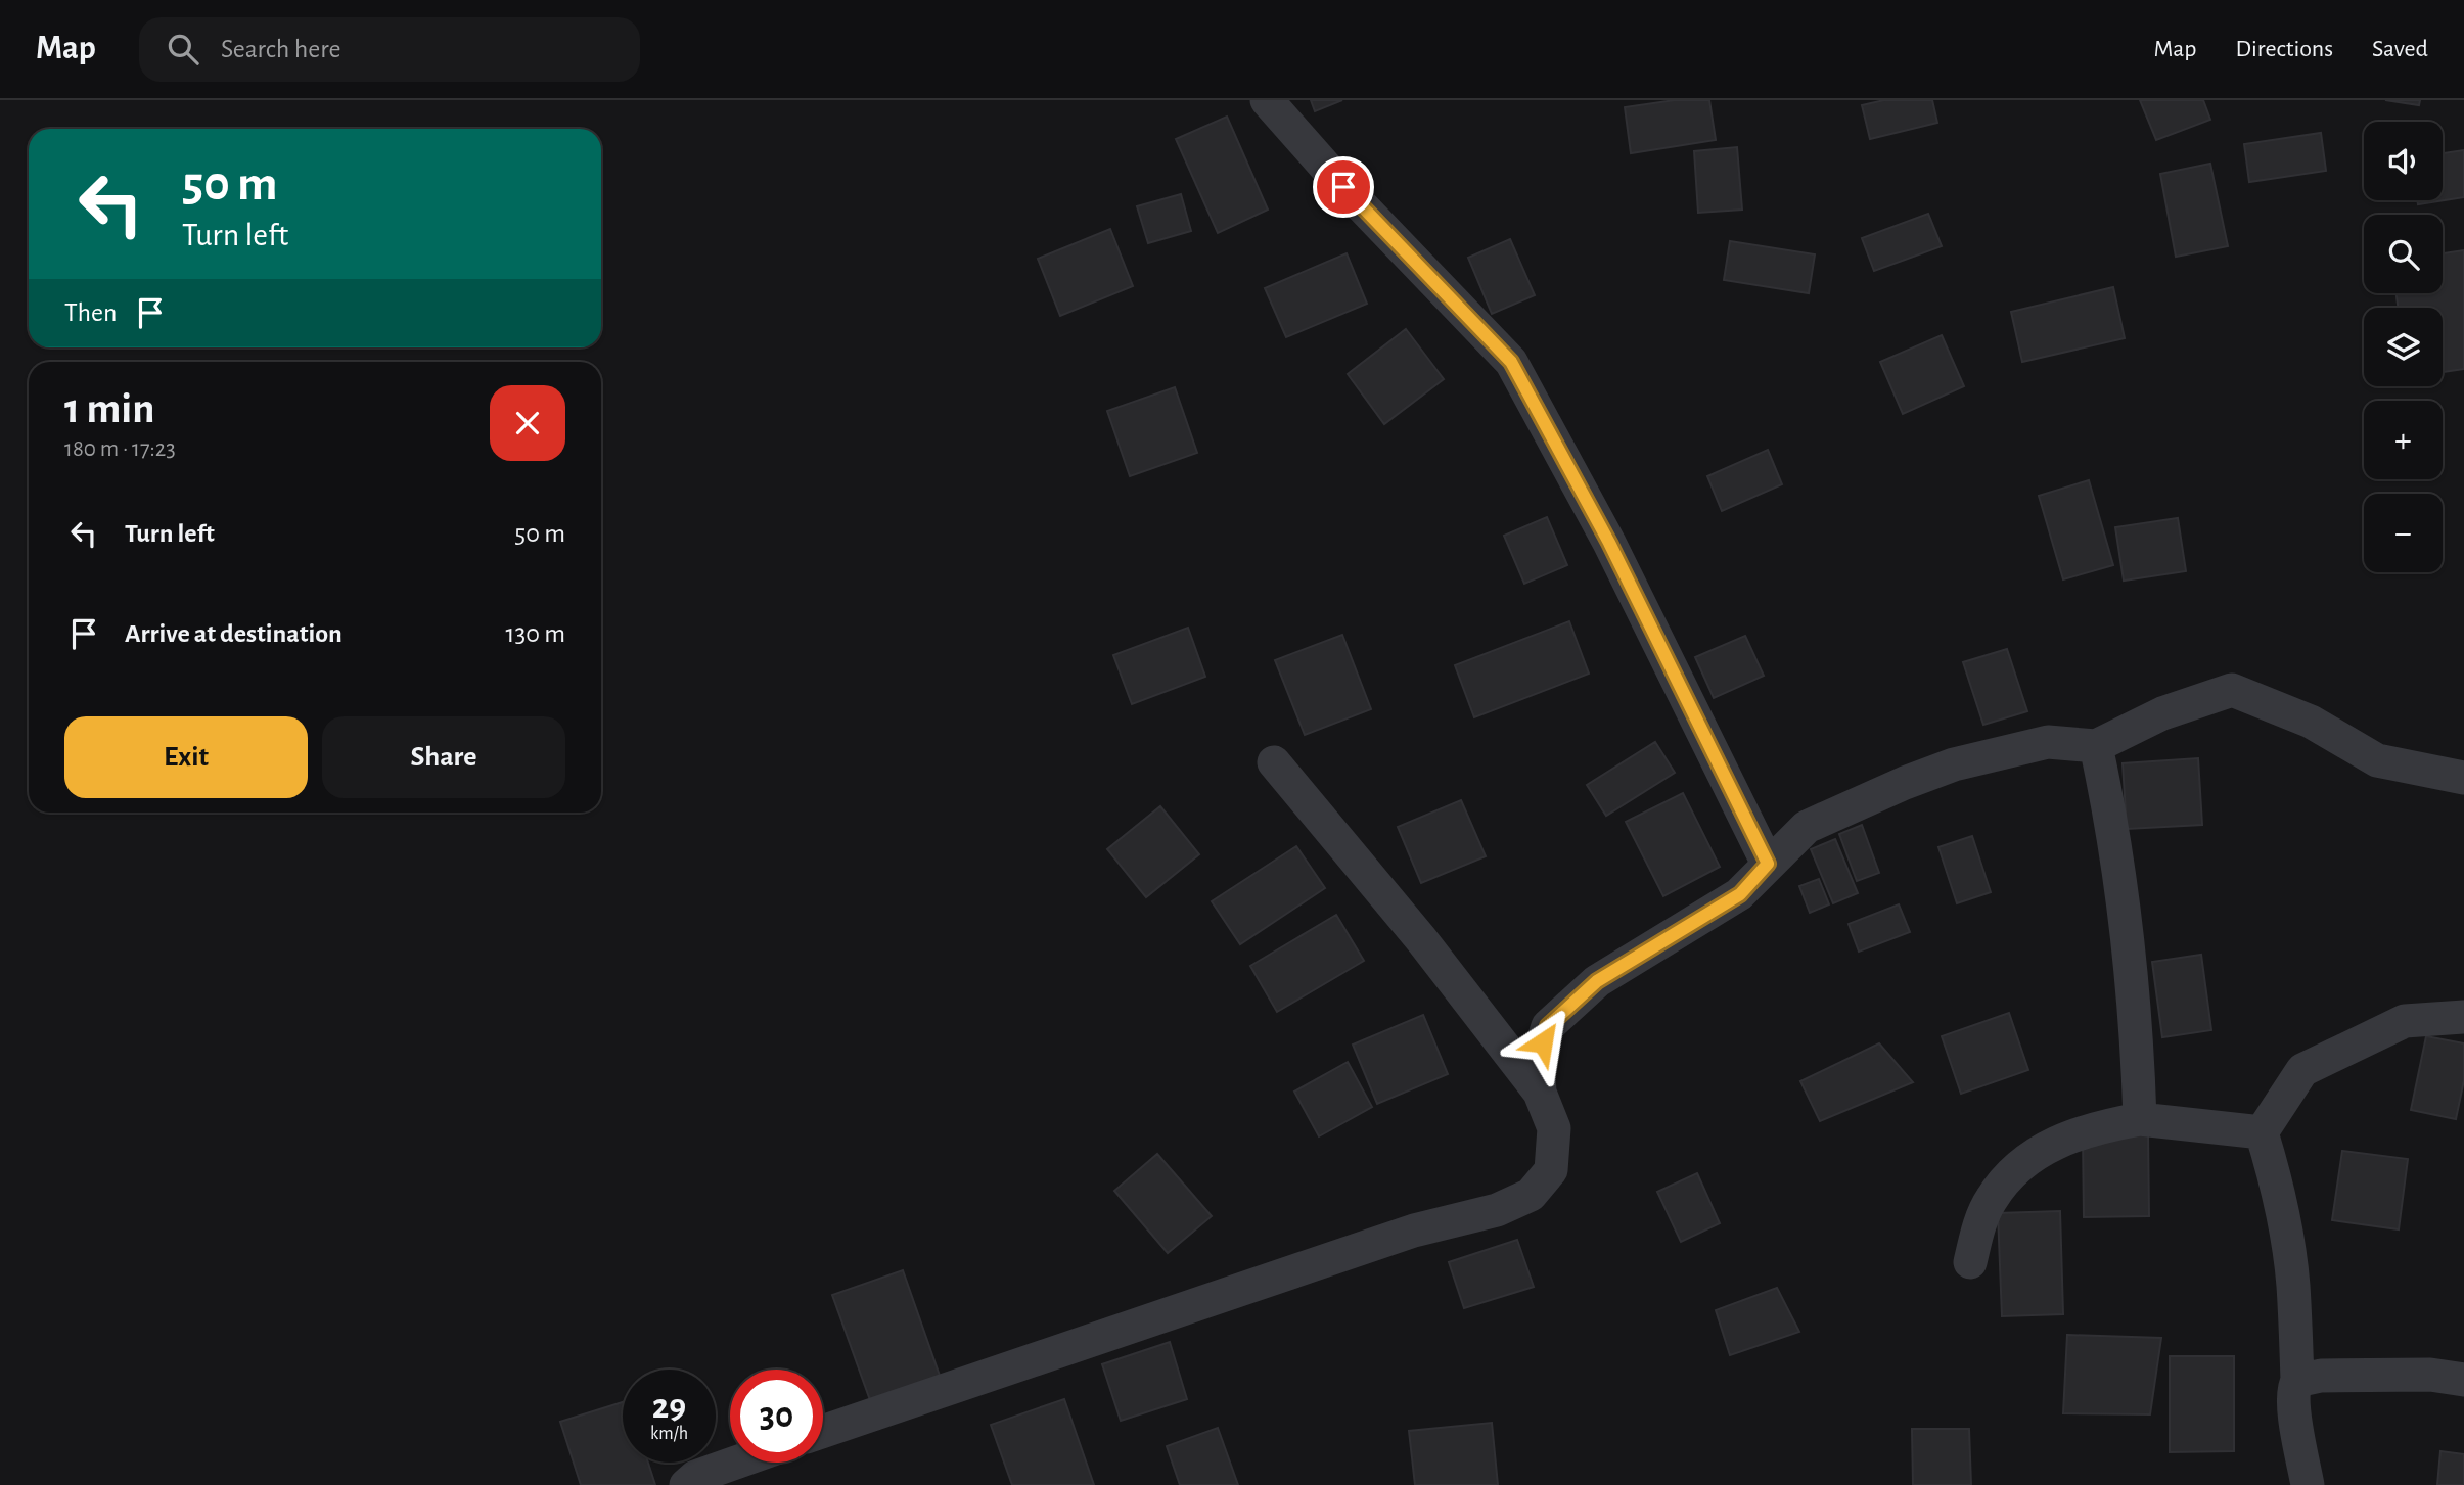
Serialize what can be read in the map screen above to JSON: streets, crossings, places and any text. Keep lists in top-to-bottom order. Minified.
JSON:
{"page":{"header":"Map","search":"Search here","nav":["Map","Directions","Saved"],"map_buttons":["+","−"],"turn":["50 m","Turn left"],"then":"Then","heading":["1 min","180 m · 17:23"],"list":[{"name":"Turn left","value":"50 m"},{"name":"Arrive at destination","value":"130 m"}],"buttons":["Exit","Share"],"speed":"29 km/h","limit":"30"}}
